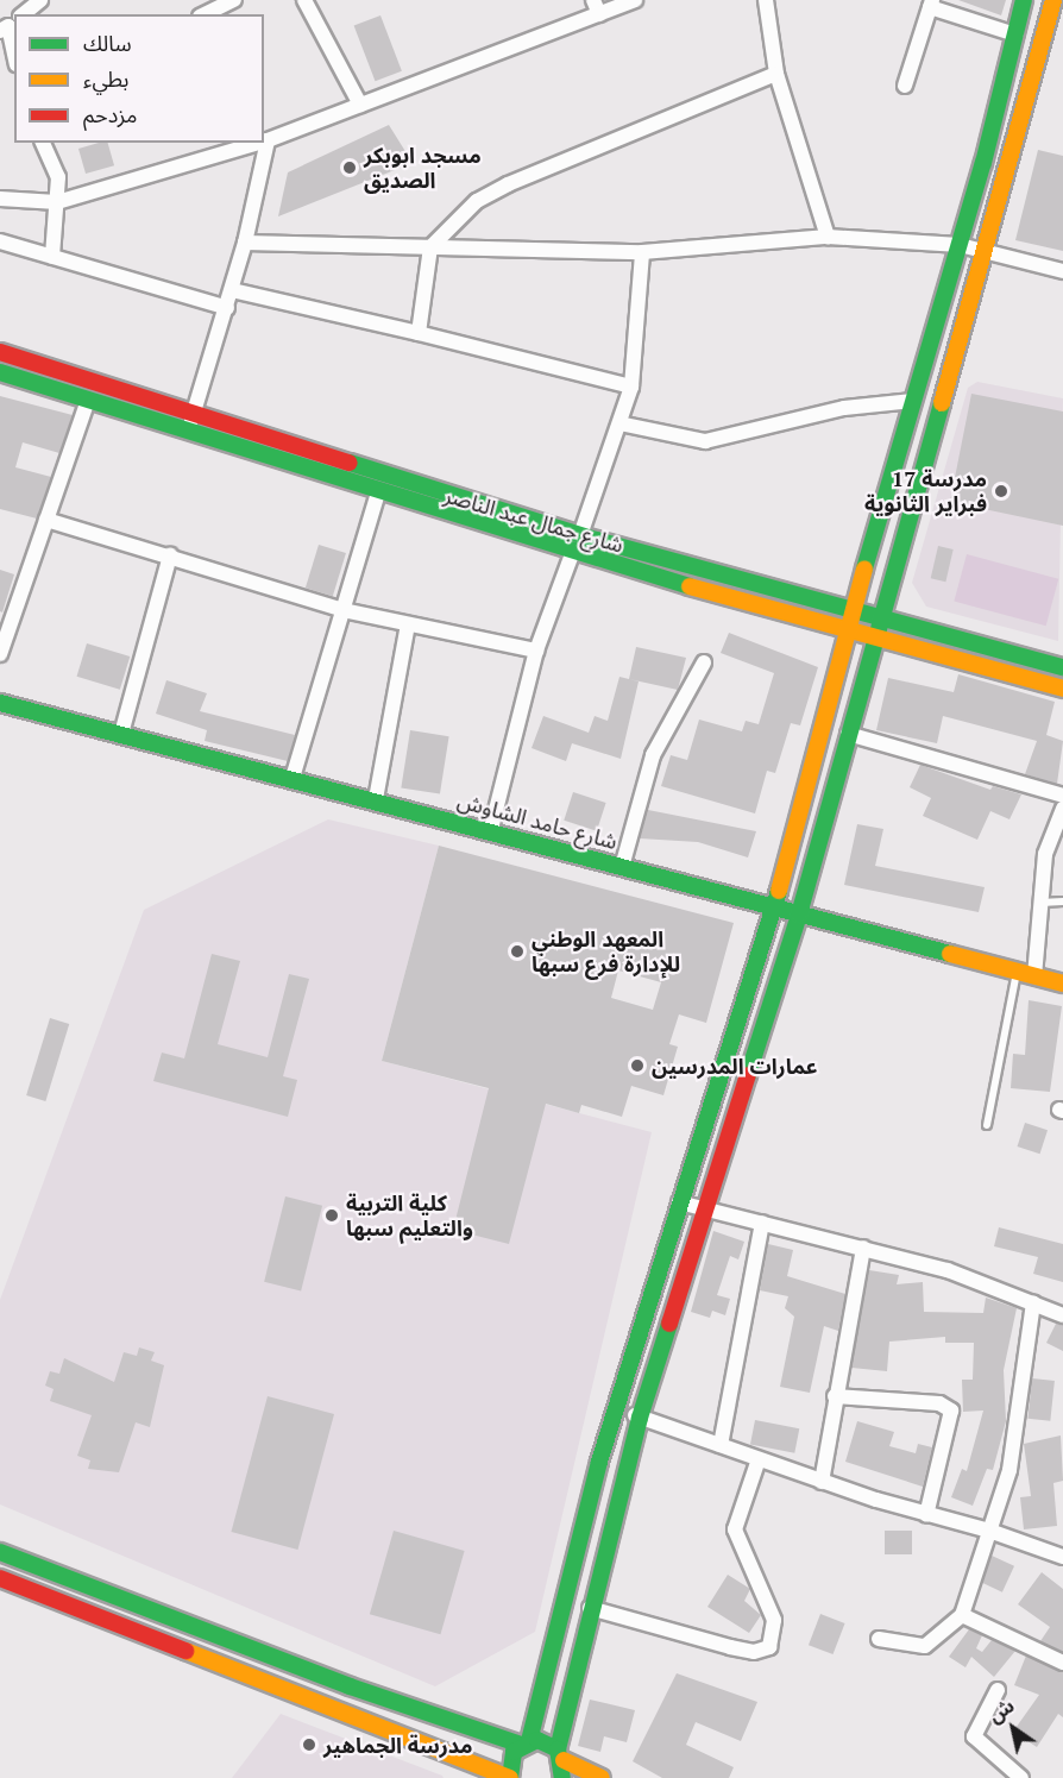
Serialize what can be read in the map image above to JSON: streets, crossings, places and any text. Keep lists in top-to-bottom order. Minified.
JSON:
{"streets":{"main road":["شارع جمال عبد الناصر","شارع حامد الشاوش"]},"places":["مسجد ابوبكر الصديق","مدرسة 17 فبراير الثانوية","المعهد الوطني للإدارة فرع سبها","عمارات المدرسين","كلية التربية والتعليم سبها","مدرسة الجماهير"],"legend":["سالك","بطيء","مزدحم"],"north":"top left"}
